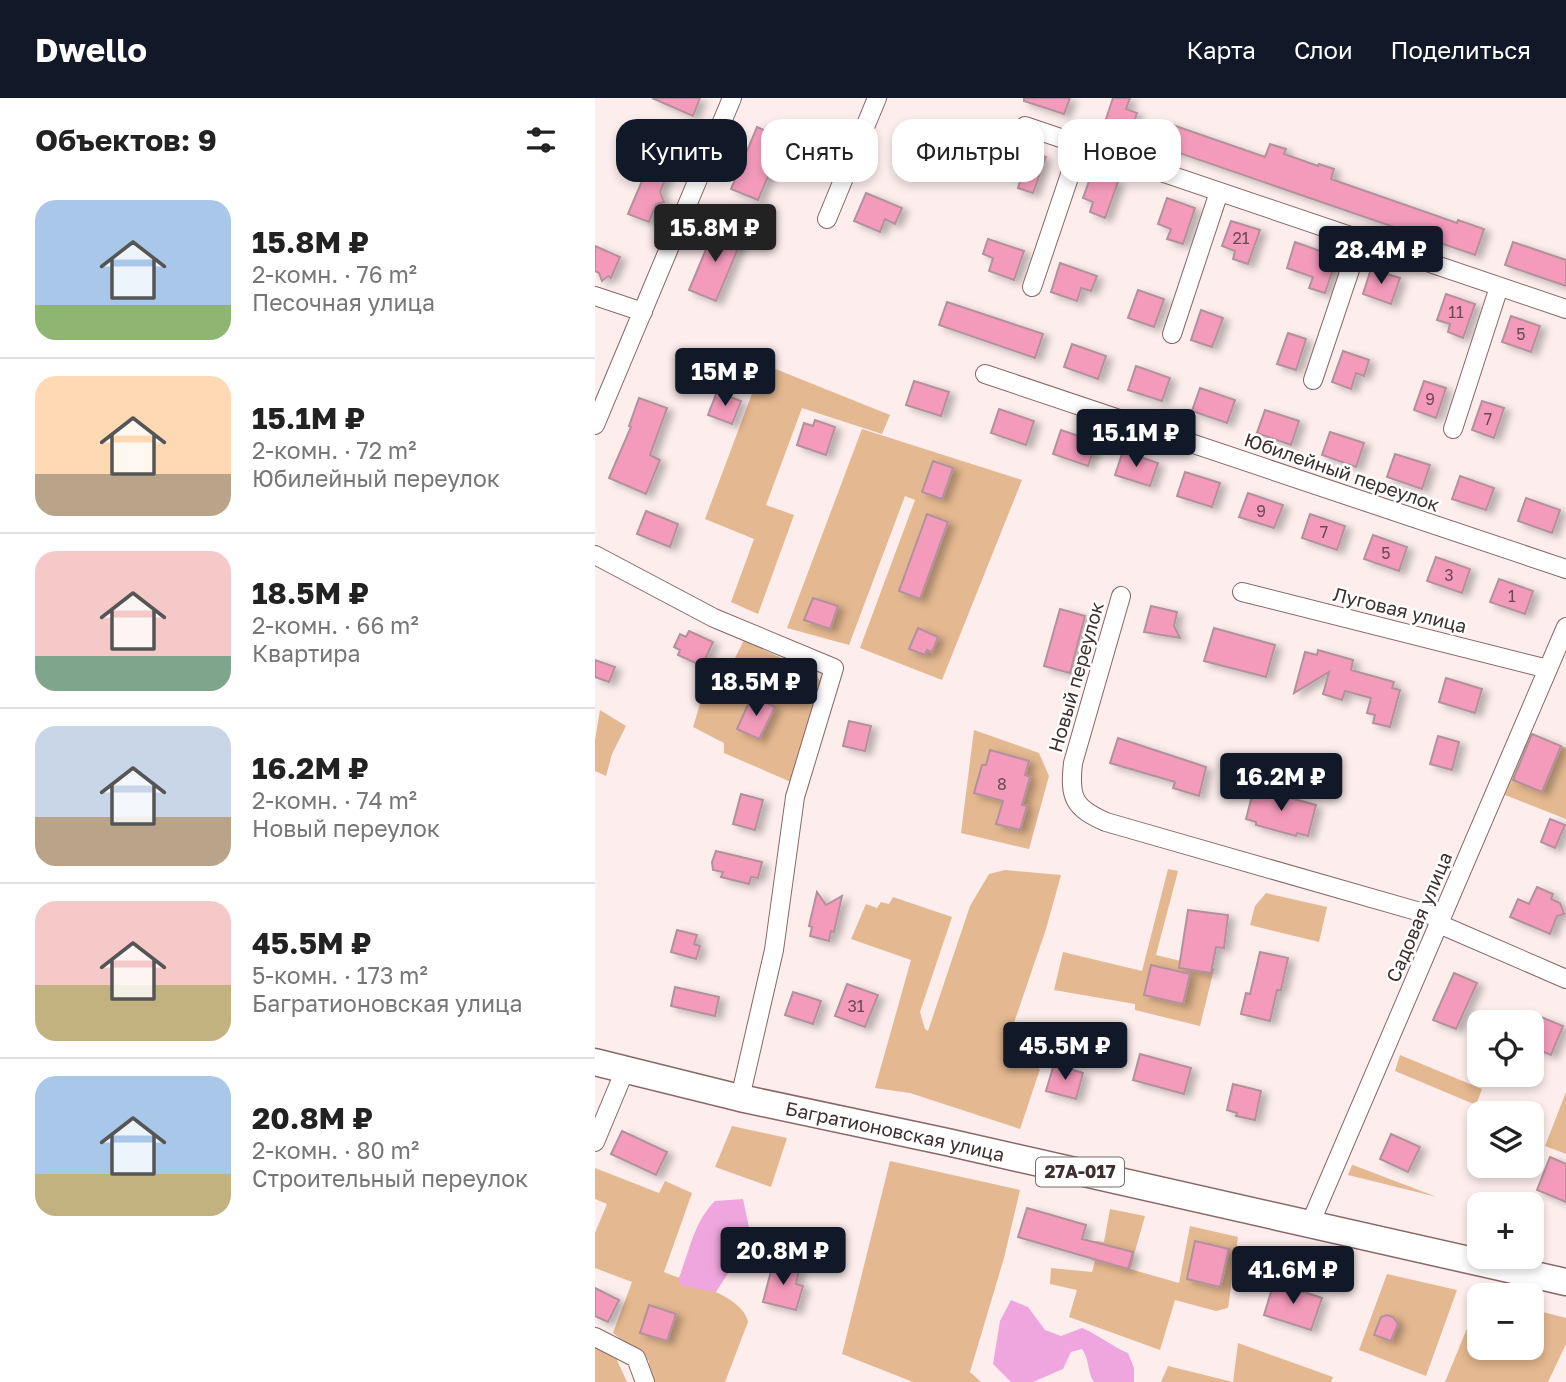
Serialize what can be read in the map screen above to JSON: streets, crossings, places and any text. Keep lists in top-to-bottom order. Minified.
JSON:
{"streets":{"main road":["Багратионовская улица","27А-017"],"street":["Юбилейный переулок","Луговая улица","Новый переулок","Садовая улица"]},"crossings":[["Луговая улица","Садовая улица"],["Новый переулок","Садовая улица"],["Садовая улица","Багратионовская улица"]],"house_numbers":["21","11","5","9","7","9","7","5","3","1","8","31"],"page":{"header":"Dwello","nav":["Карта","Слои","Поделиться"],"heading":"Объектов: 9","chip":["Купить","Снять","Фильтры","Новое"],"list":[{"name":"15.8M ₽","note":"2-комн. · 76 m² · Песочная улица"},{"name":"15.1M ₽","note":"2-комн. · 72 m² · Юбилейный переулок"},{"name":"18.5M ₽","note":"2-комн. · 66 m² · Квартира"},{"name":"16.2M ₽","note":"2-комн. · 74 m² · Новый переулок"},{"name":"45.5M ₽","note":"5-комн. · 173 m² · Багратионовская улица"},{"name":"20.8M ₽","note":"2-комн. · 80 m² · Строительный переулок"}],"price":["15.8M ₽","28.4M ₽","15M ₽","15.1M ₽","18.5M ₽","16.2M ₽","45.5M ₽","20.8M ₽","41.6M ₽"],"map_buttons":["+","−"]}}
